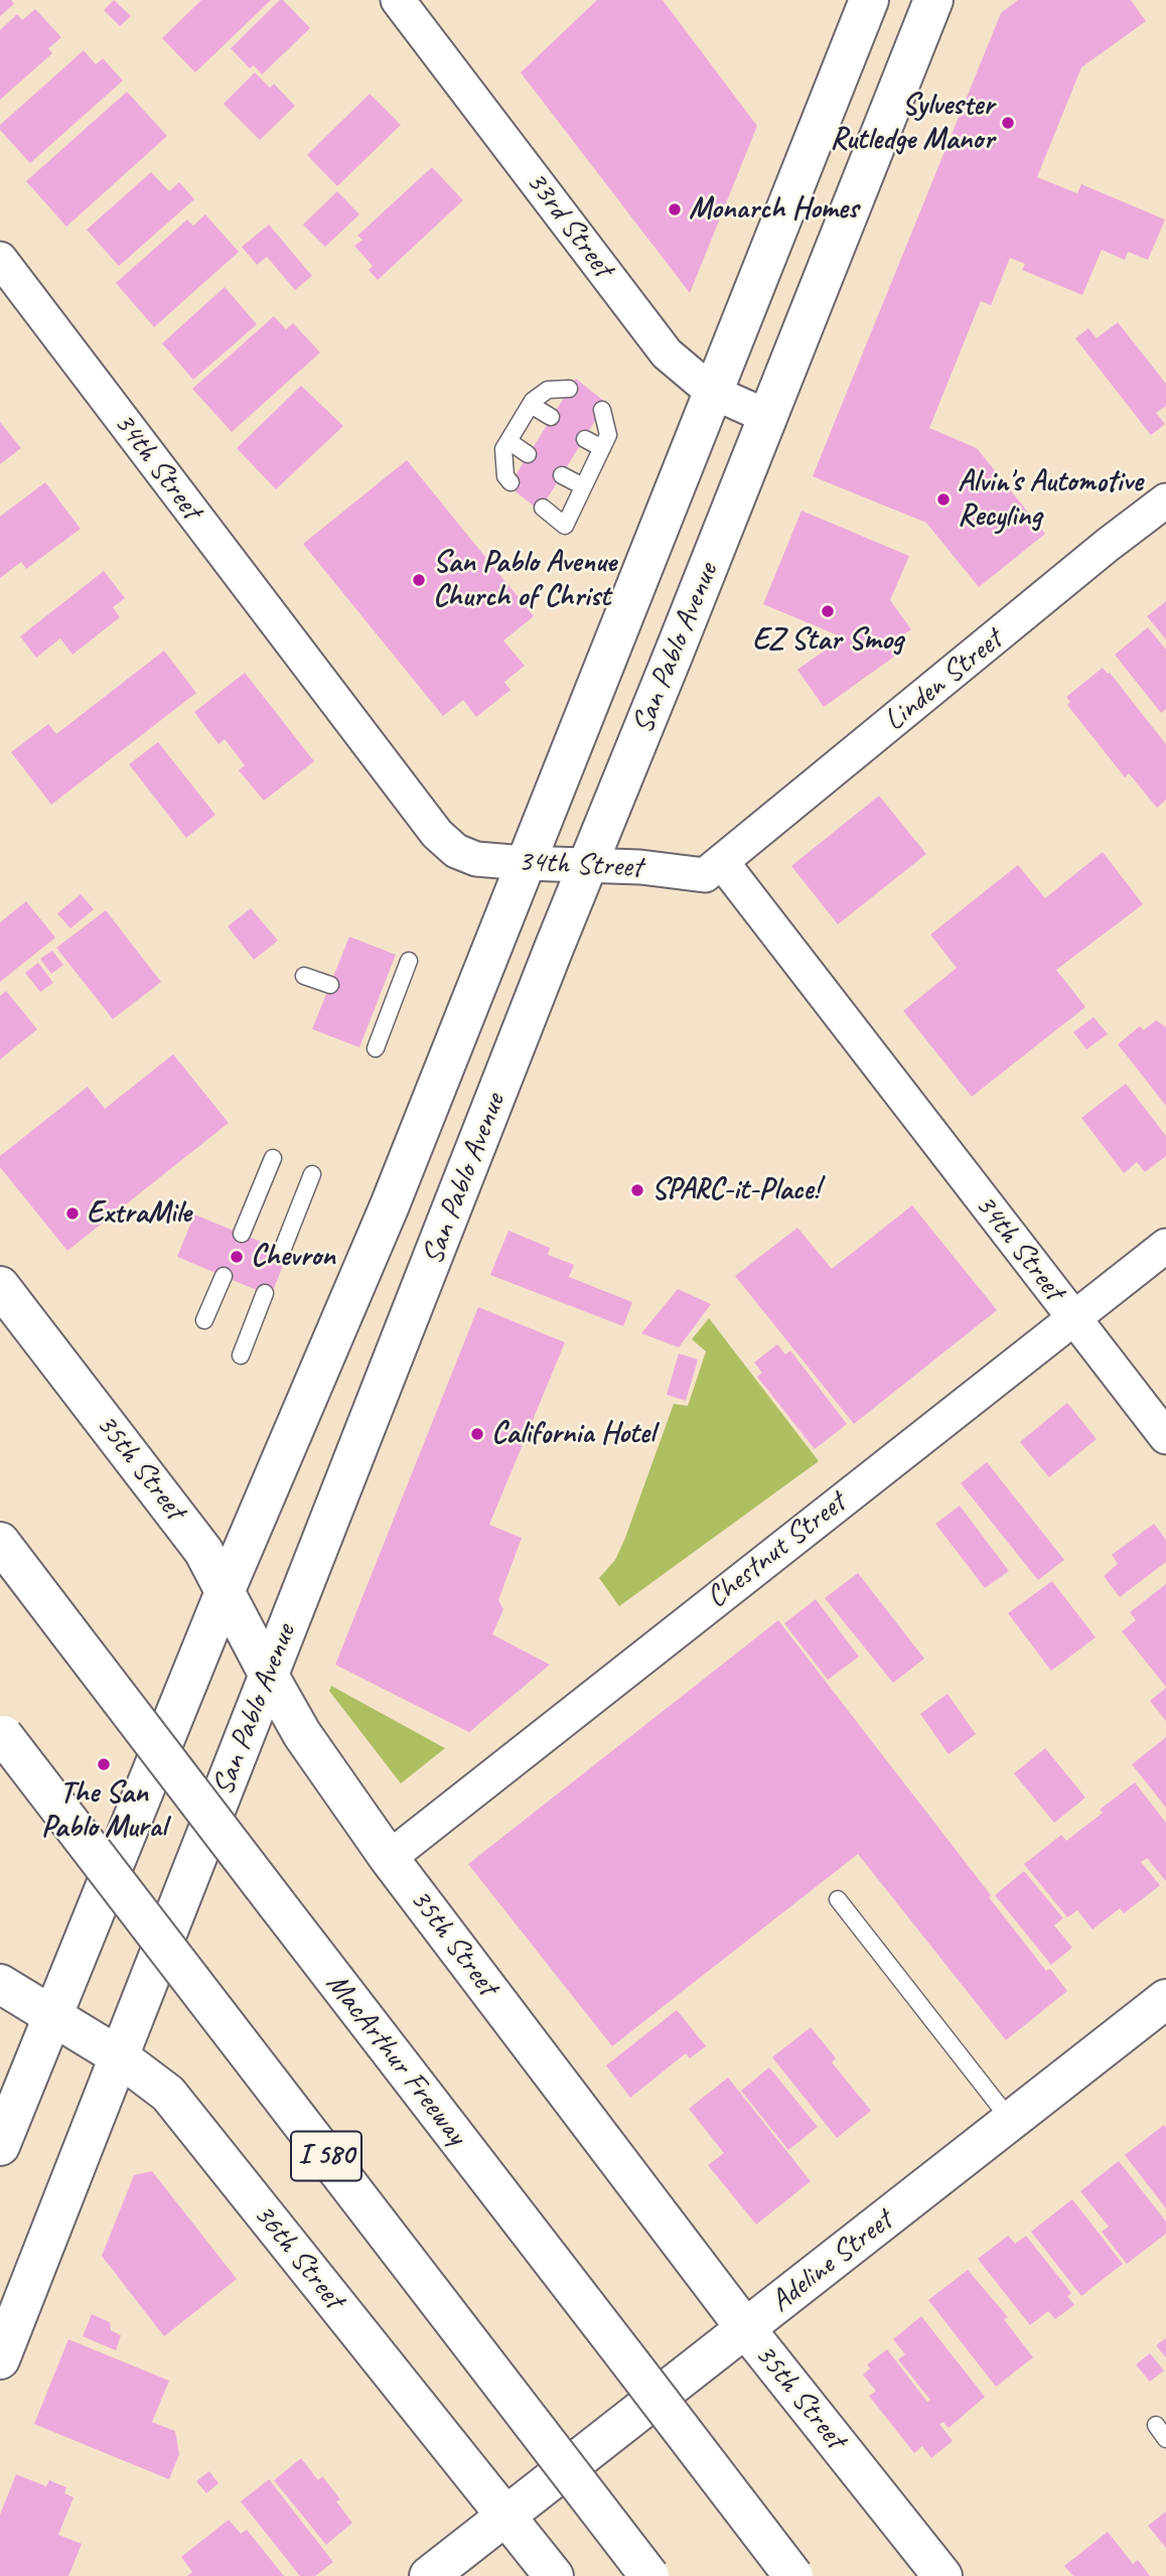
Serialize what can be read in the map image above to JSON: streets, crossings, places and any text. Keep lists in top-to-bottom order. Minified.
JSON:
{"streets":{"main road":["San Pablo Avenue","35th Street","MacArthur Freeway","I 580","36th Street","Adeline Street"],"street":["33rd Street","34th Street","Linden Street","Chestnut Street"]},"crossings":[["33rd Street","San Pablo Avenue"],["34th Street","San Pablo Avenue"],["34th Street","Linden Street"],["34th Street","Chestnut Street"],["San Pablo Avenue","35th Street"],["San Pablo Avenue","36th Street"],["35th Street","Chestnut Street"],["35th Street","Adeline Street"],["36th Street","Adeline Street"]],"places":["Sylvester Rutledge Manor","Monarch Homes","Alvin's Automotive Recyling","San Pablo Avenue Church of Christ","EZ Star Smog","SPARC-it-Place!","ExtraMile","Chevron","California Hotel","The San Pablo Mural"]}
